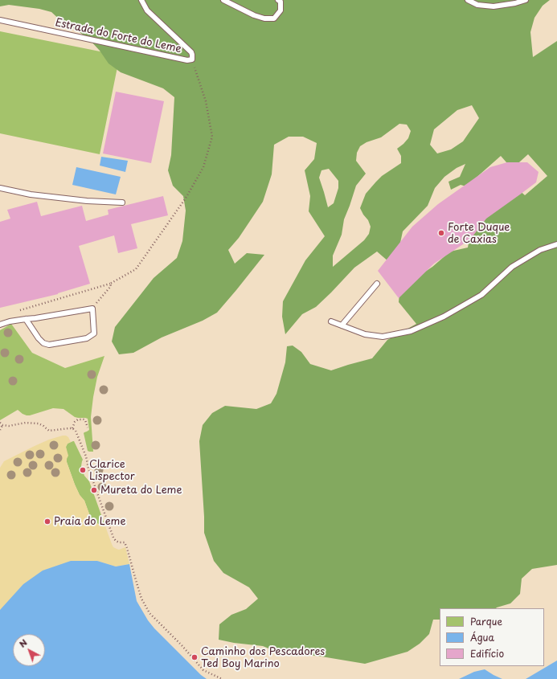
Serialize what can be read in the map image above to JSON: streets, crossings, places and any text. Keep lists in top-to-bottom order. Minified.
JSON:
{"streets":{"lane":["Estrada do Forte do Leme"]},"places":["Forte Duque de Caxias","Clarice Lispector","Mureta do Leme","Praia do Leme","Caminho dos Pescadores Ted Boy Marino"],"legend":["Parque","Água","Edifício"],"north":"top left"}
